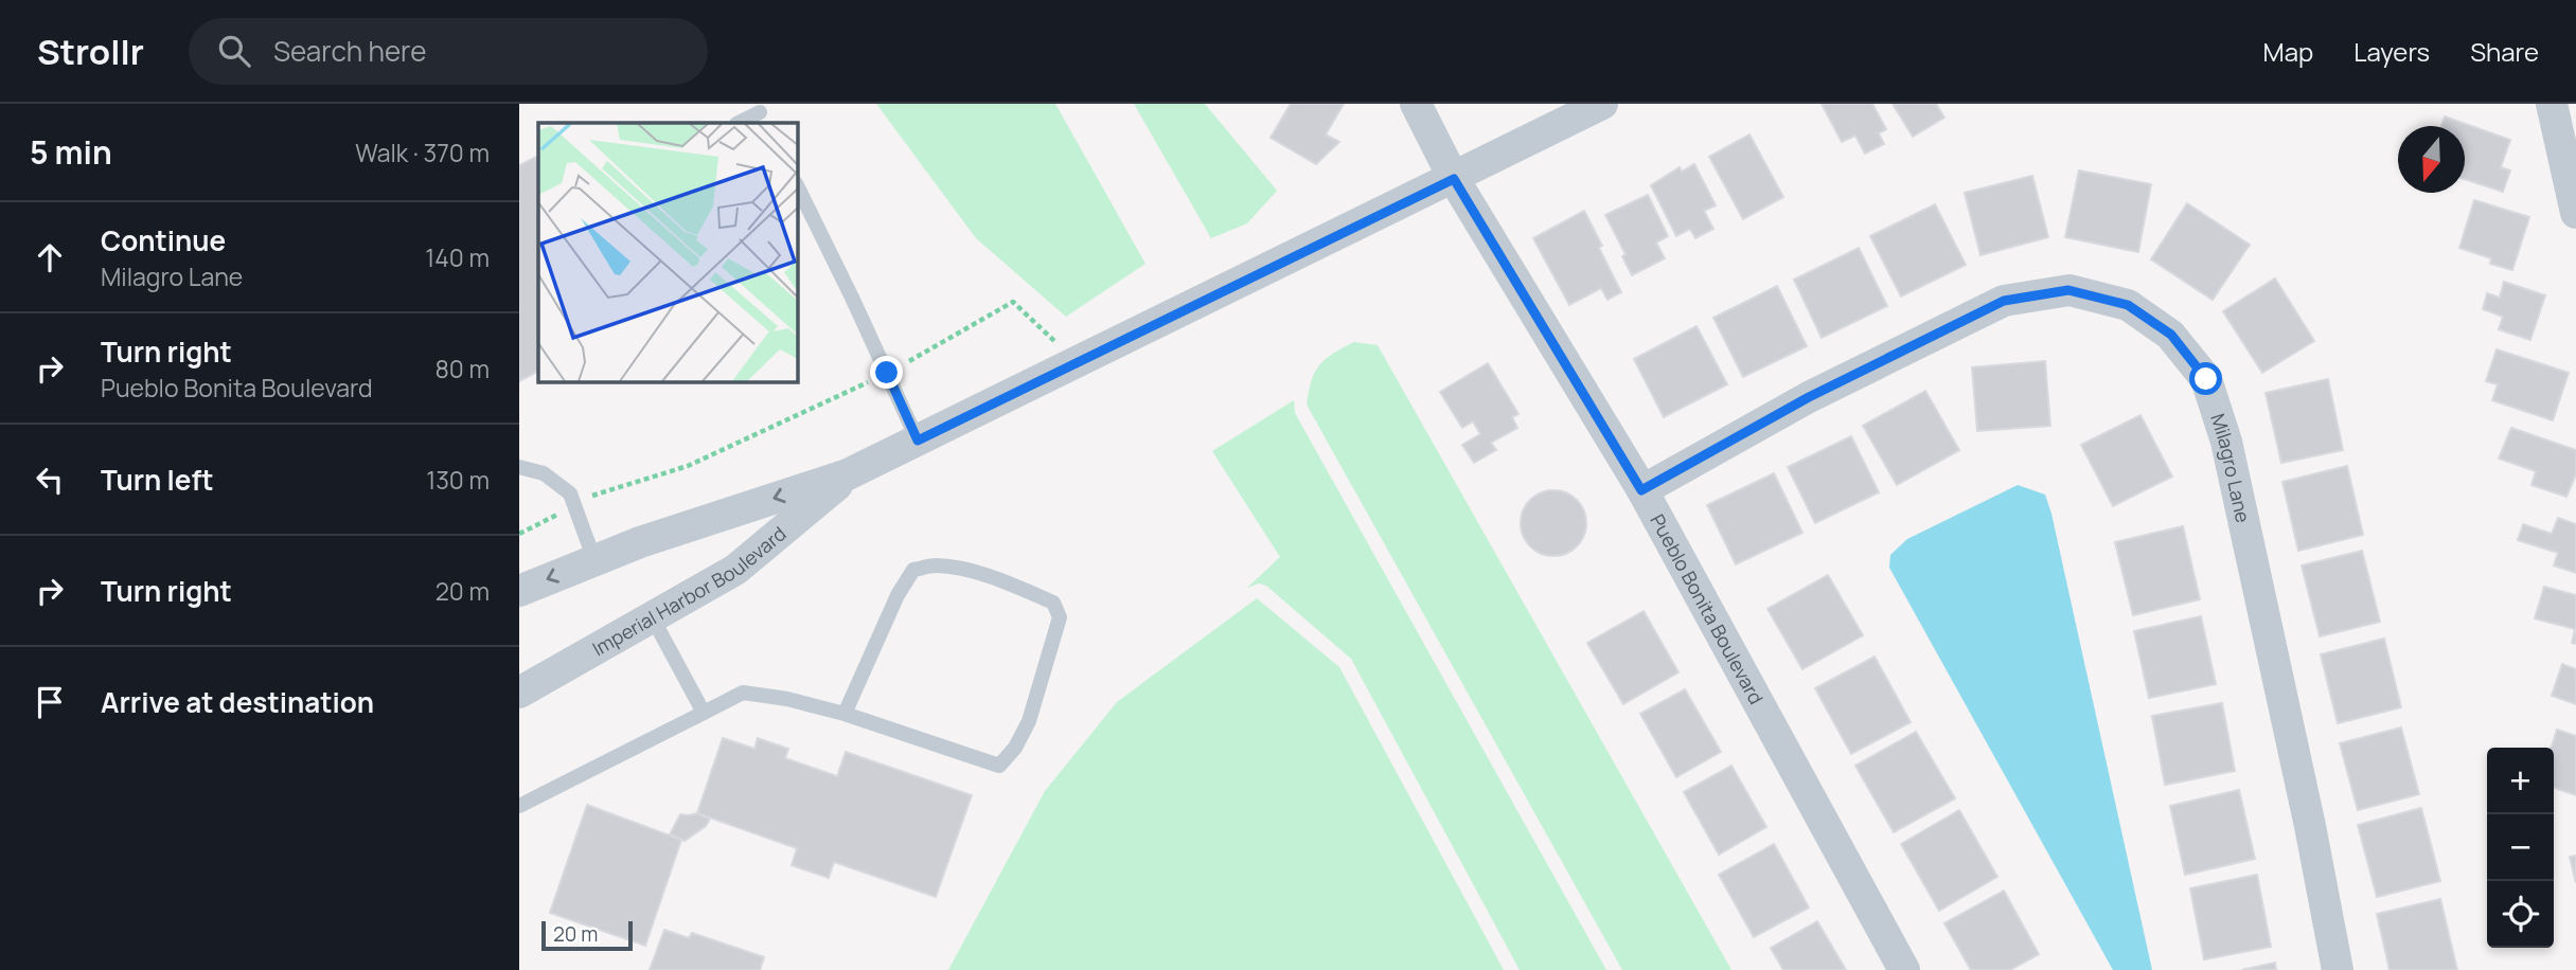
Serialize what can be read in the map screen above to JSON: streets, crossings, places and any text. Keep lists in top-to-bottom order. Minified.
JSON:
{"streets":{"street":["Milagro Lane","Imperial Harbor Boulevard","Pueblo Bonita Boulevard"]},"crossings":[["Milagro Lane","Pueblo Bonita Boulevard"],["Imperial Harbor Boulevard","Pueblo Bonita Boulevard"]],"scale_bar":"20 m","north":"bottom","page":{"header":"Strollr","search":"Search here","nav":["Map","Layers","Share"],"heading":["5 min","Walk · 370 m"],"list":[["Continue","Milagro Lane","140 m"],["Turn right","Pueblo Bonita Boulevard","80 m"],["Turn left","130 m"],["Turn right","20 m"],"Arrive at destination"],"map_buttons":["+","−"],"scale":"20 m"}}
